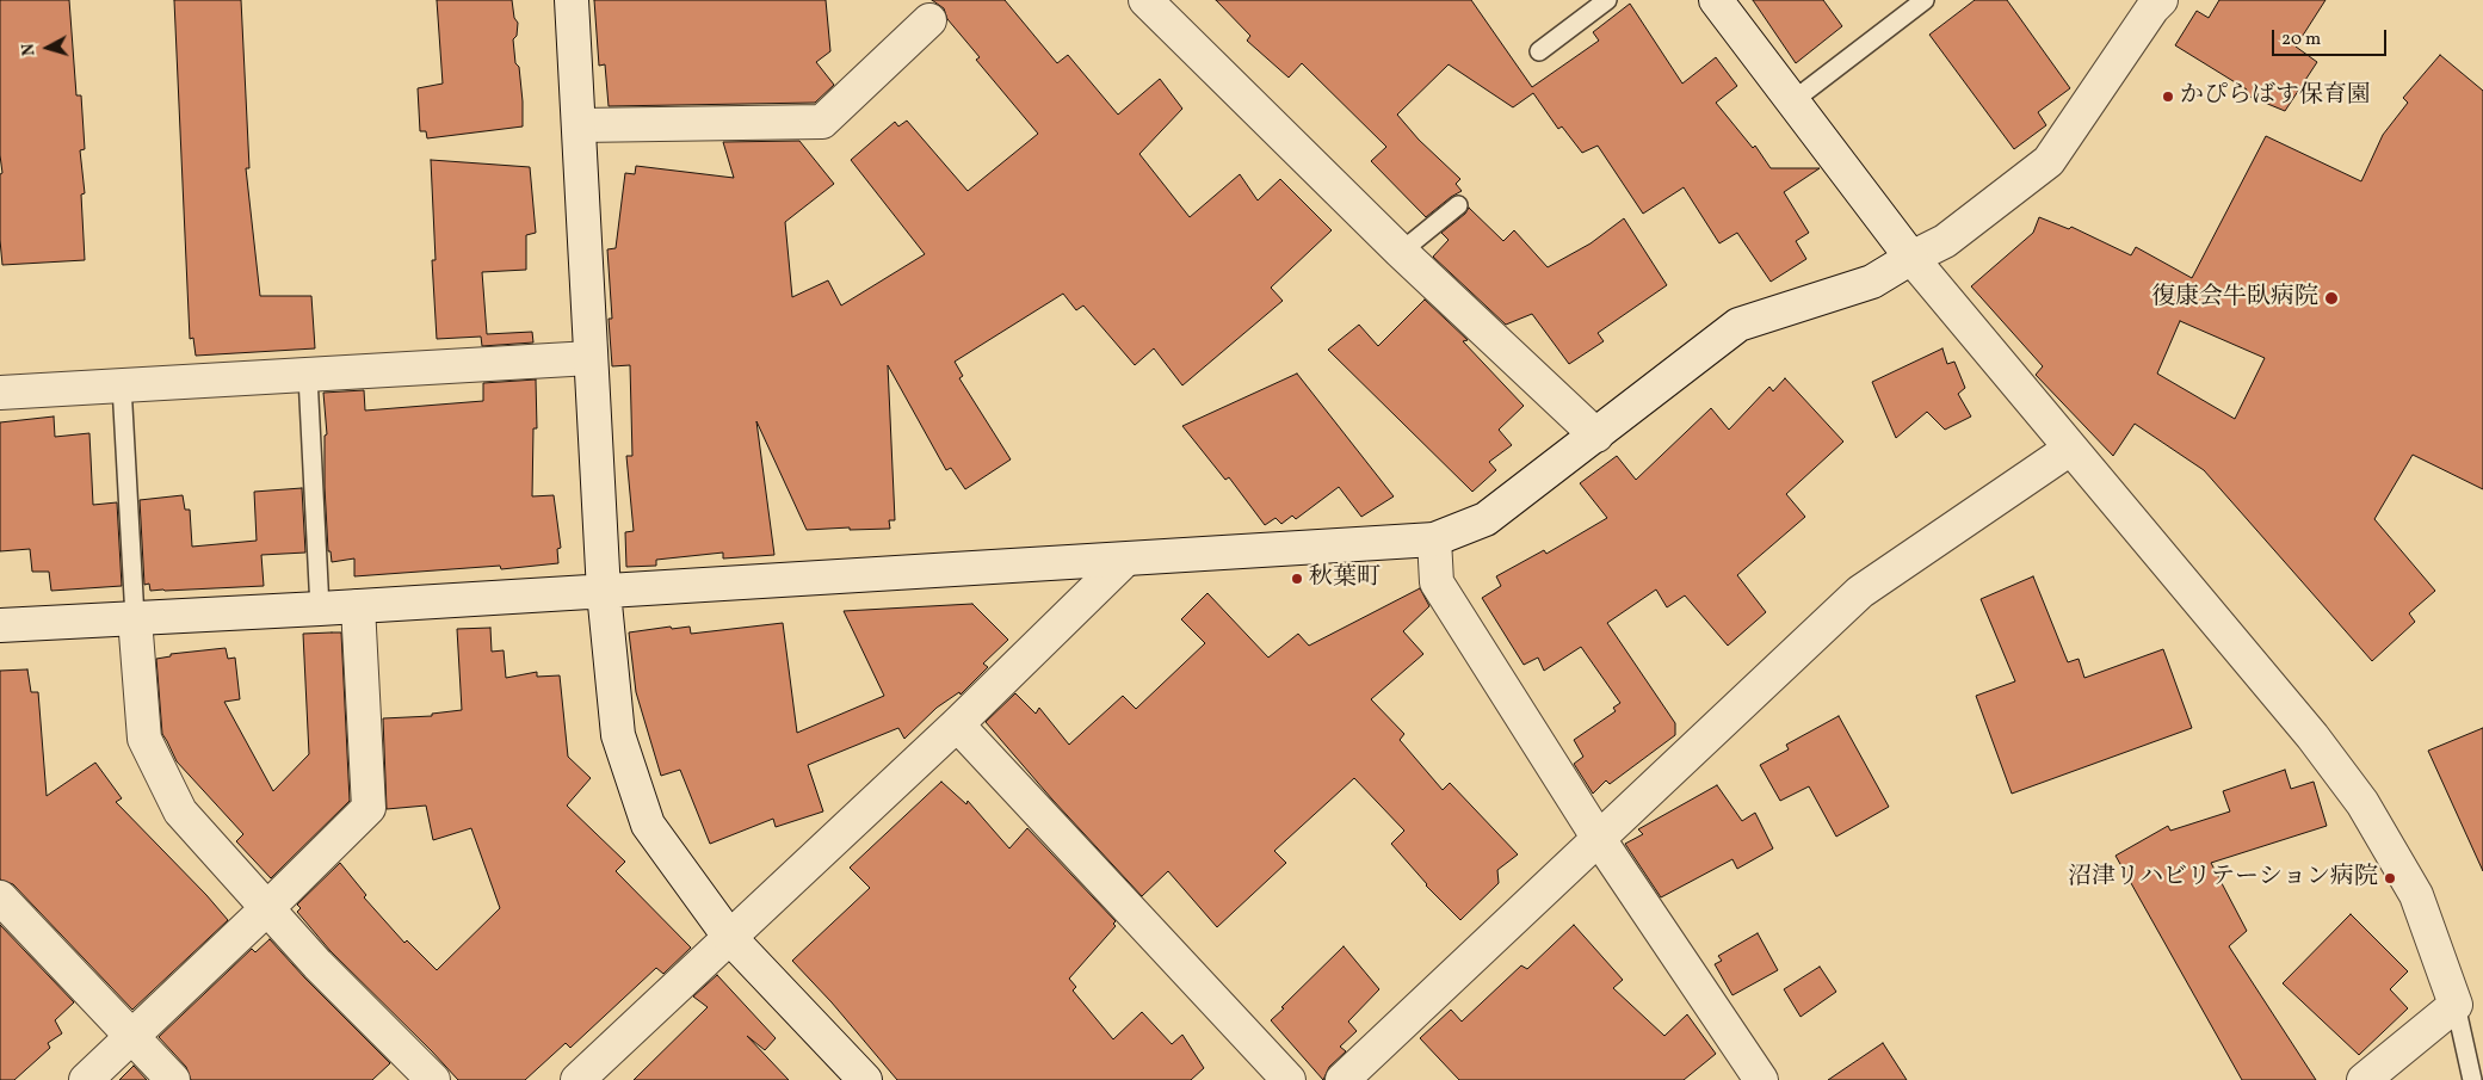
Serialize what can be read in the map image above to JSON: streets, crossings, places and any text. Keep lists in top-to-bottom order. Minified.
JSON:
{"places":["かぴらばす保育園","復康会牛臥病院","秋葉町","沼津リハビリテーション病院"],"scale_bar":"20 m","north":"left"}
